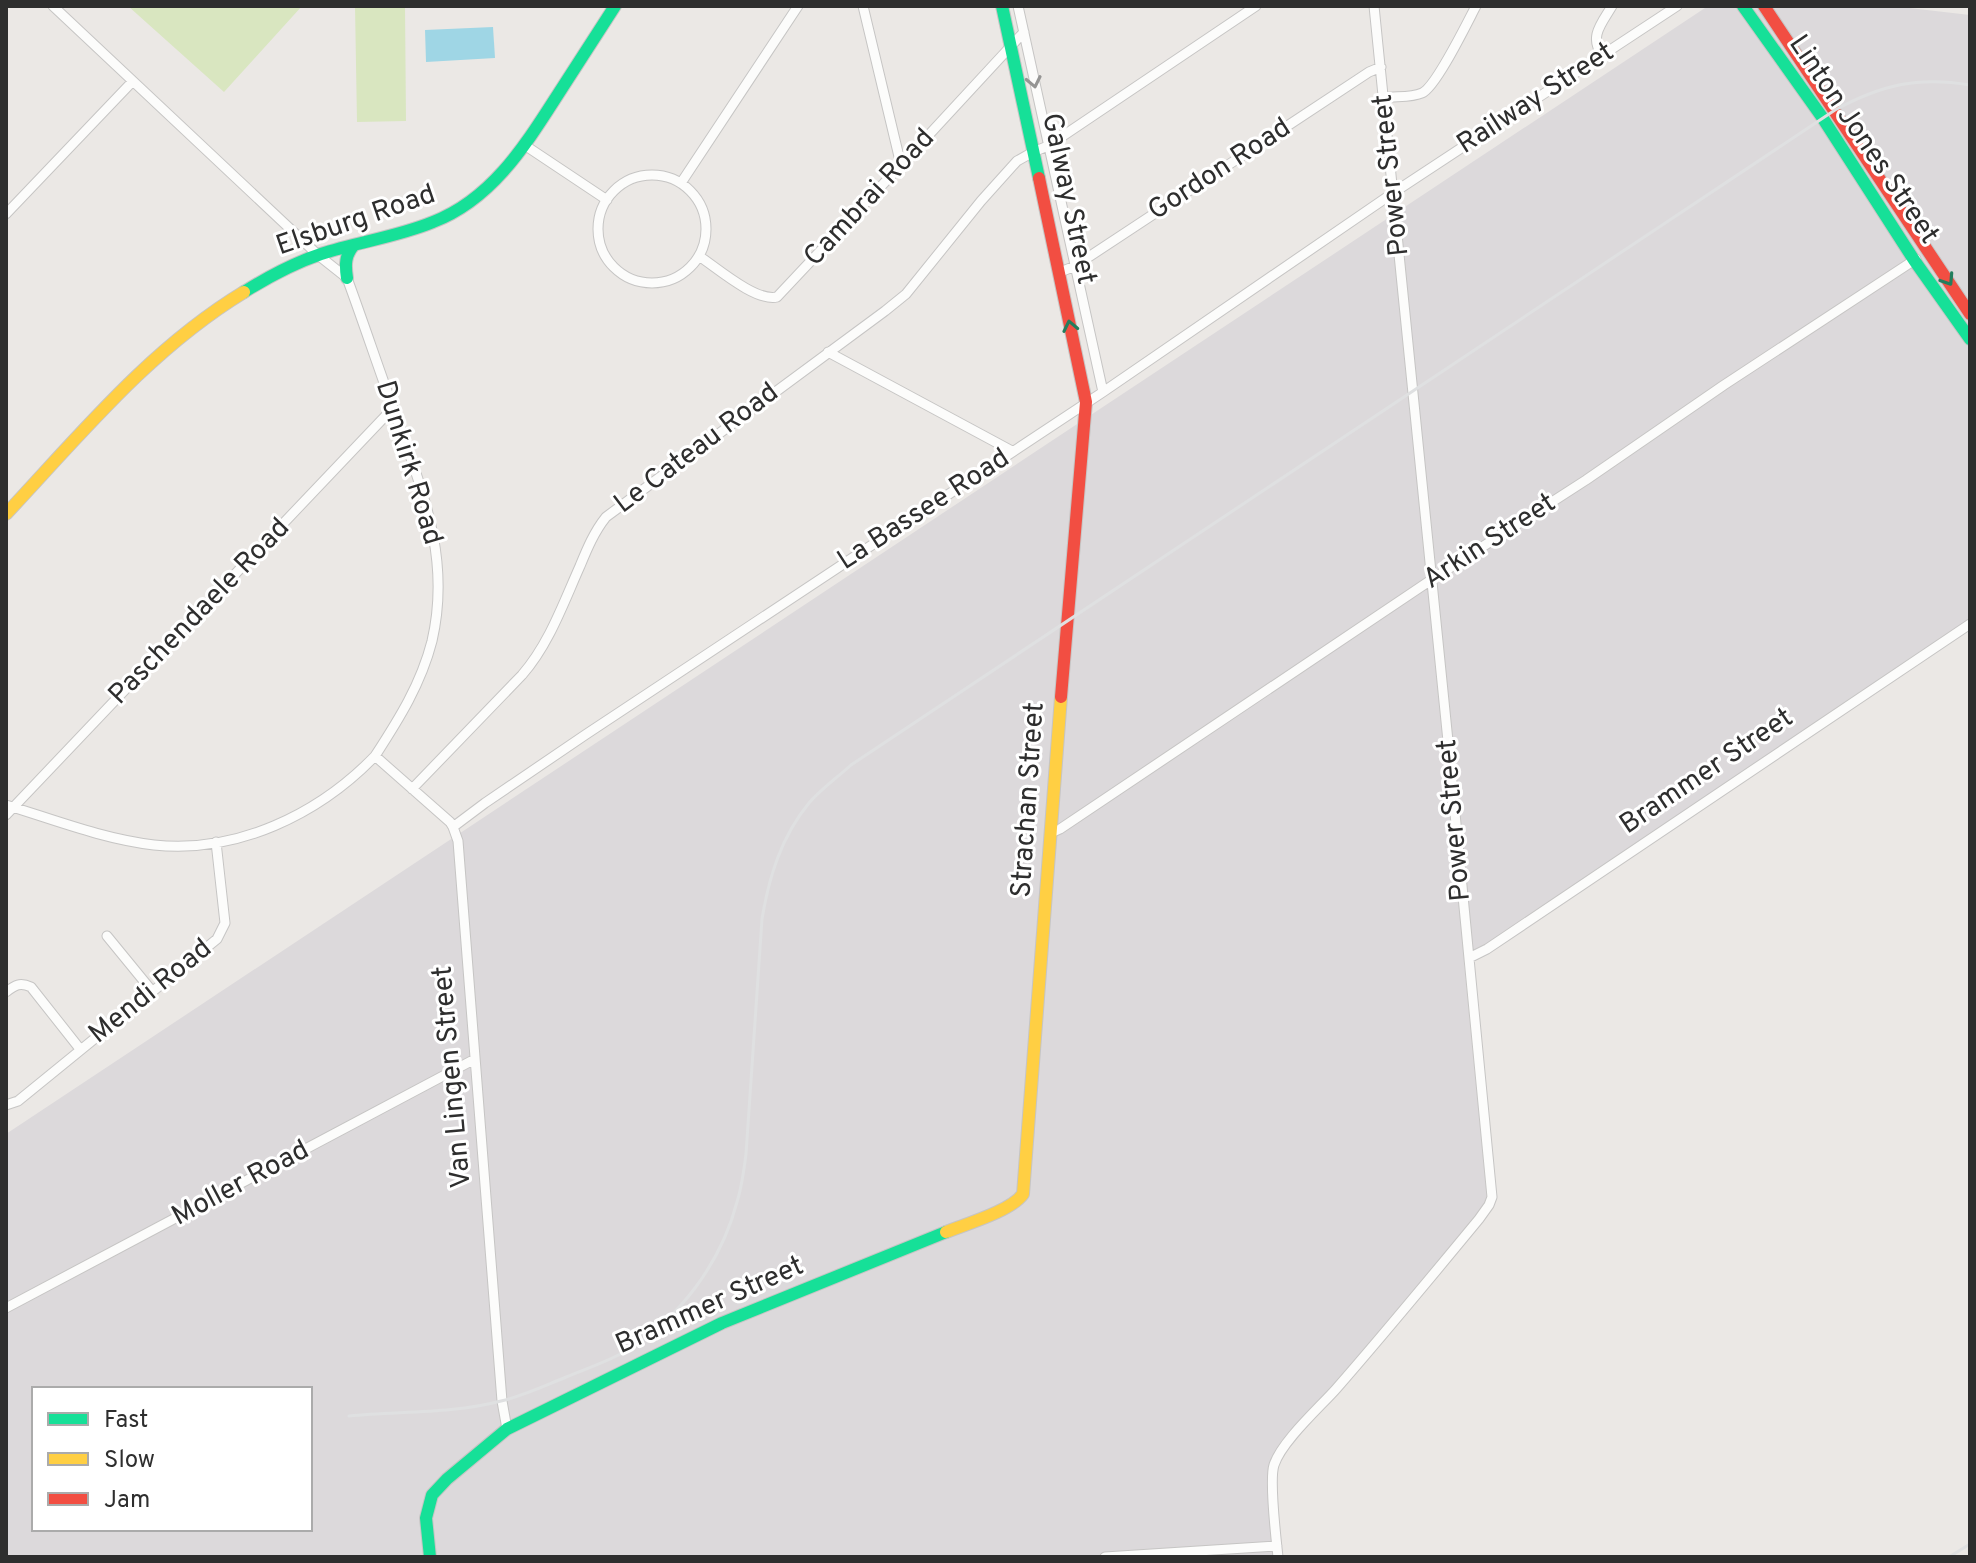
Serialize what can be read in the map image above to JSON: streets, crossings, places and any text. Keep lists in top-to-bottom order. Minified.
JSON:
{"streets":{"street":["Railway Street","Linton Jones Street","Gordon Road","Power Street","Cambrai Road","Galway Street","Elsburg Road","Le Cateau Road","Dunkirk Road","La Bassee Road","Arkin Street","Paschendaele Road","Brammer Street","Strachan Street","Mendi Road","Van Lingen Street","Moller Road"]},"crossings":[["Railway Street","Power Street"],["Railway Street","La Bassee Road"],["Linton Jones Street","Arkin Street"],["Gordon Road","Power Street"],["Gordon Road","Galway Street"],["Power Street","La Bassee Road"],["Power Street","Arkin Street"],["Power Street","Brammer Street"],["Cambrai Road","Galway Street"],["Galway Street","Le Cateau Road"],["Galway Street","La Bassee Road"],["Galway Street","Strachan Street"],["Dunkirk Road","Paschendaele Road"],["Dunkirk Road","Mendi Road"],["La Bassee Road","Strachan Street"],["La Bassee Road","Van Lingen Street"],["Arkin Street","Strachan Street"],["Brammer Street","Strachan Street"],["Brammer Street","Van Lingen Street"],["Van Lingen Street","Moller Road"]],"legend":["Fast","Slow","Jam"]}
